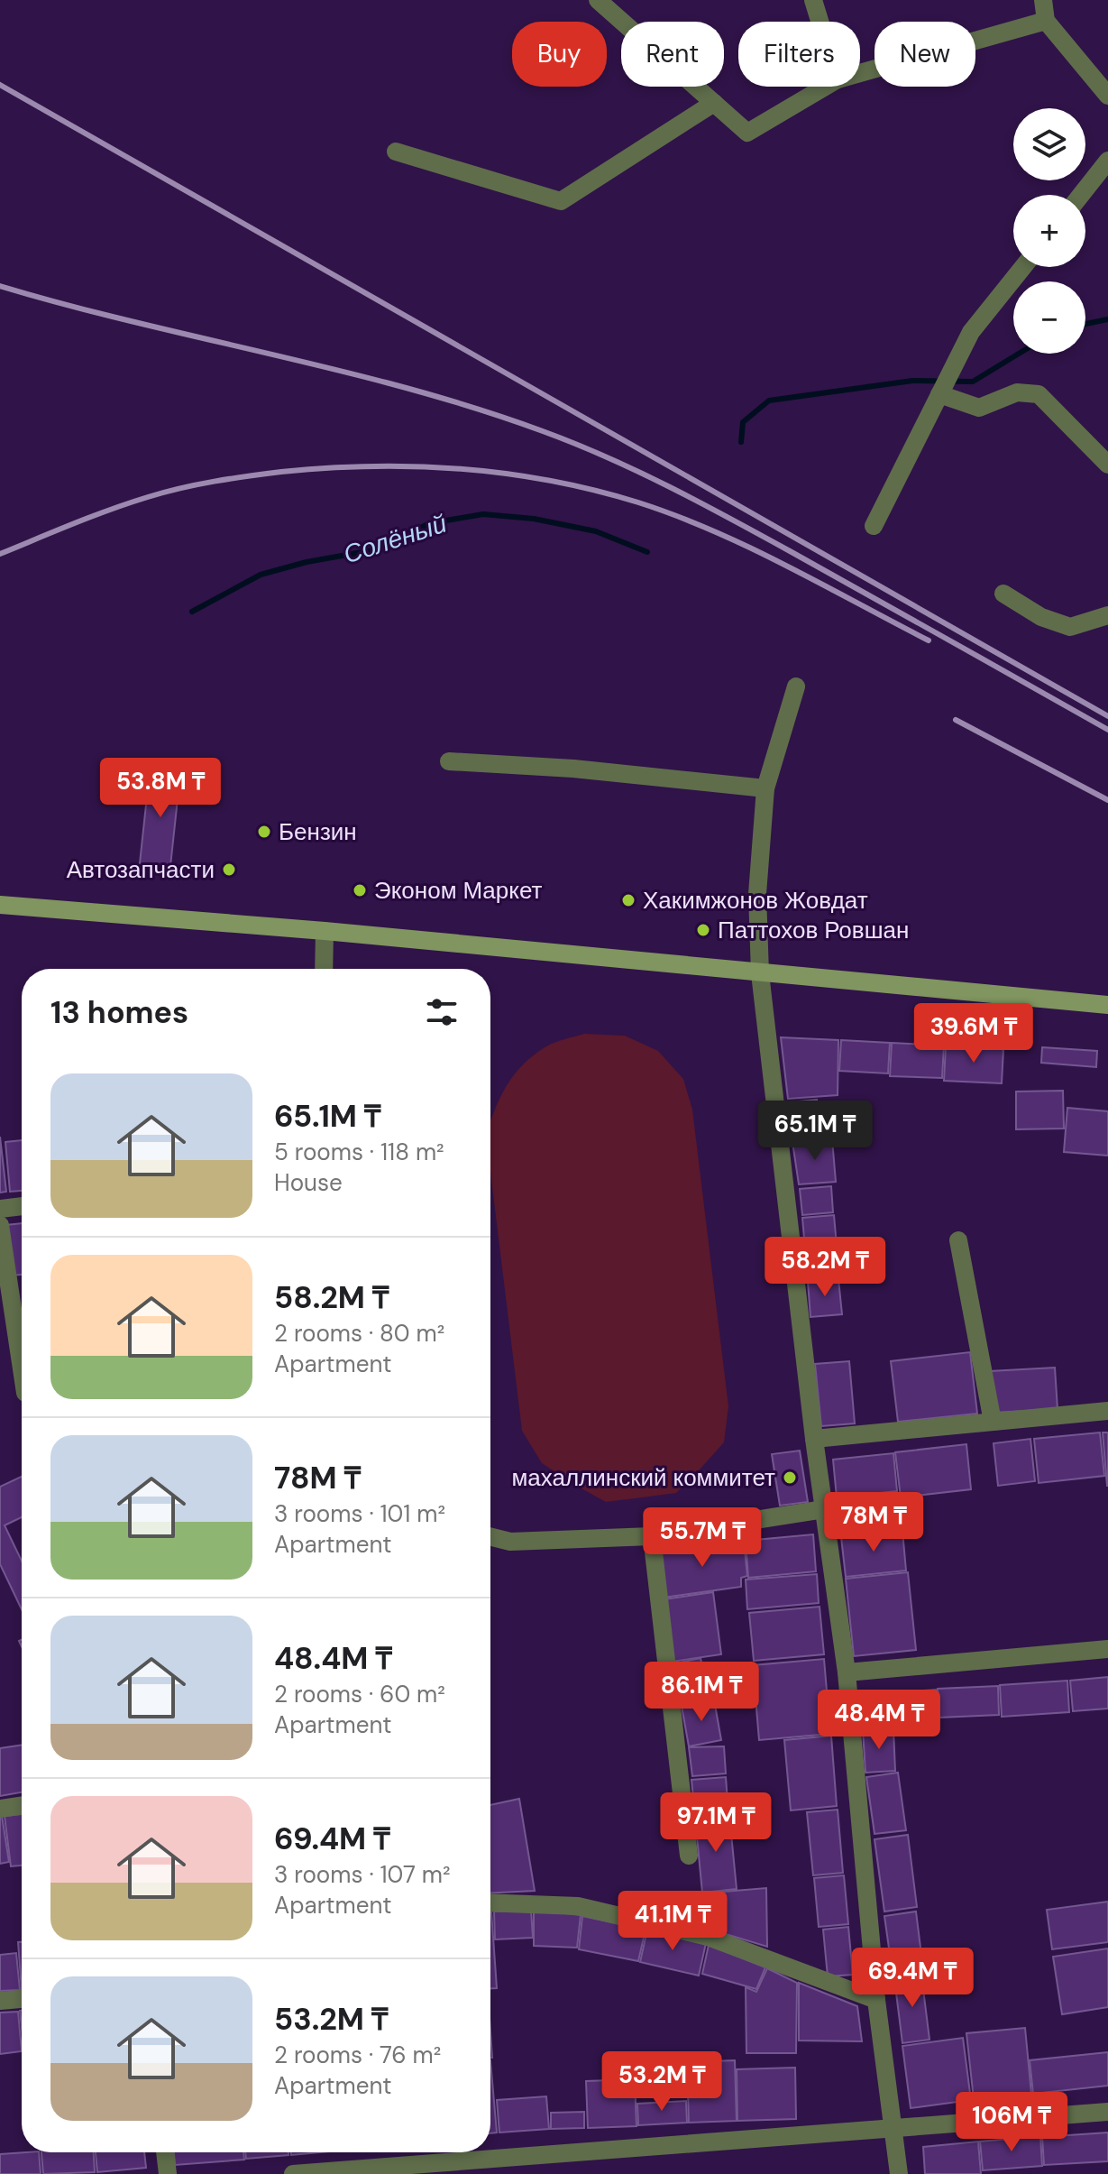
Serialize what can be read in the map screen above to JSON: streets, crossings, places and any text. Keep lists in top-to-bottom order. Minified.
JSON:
{"water":["Солёный"],"places":["Бензин","Автозапчасти","Эконом Маркет","Хакимжонов Жовдат","Паттохов Ровшан","махаллинский коммитет"],"page":{"chip":["Buy","Rent","Filters","New"],"map_buttons":["+","−"],"price":["53.8M ₸","39.6M ₸","65.1M ₸","58.2M ₸","78M ₸","55.7M ₸","86.1M ₸","48.4M ₸","97.1M ₸","41.1M ₸","69.4M ₸","53.2M ₸","106M ₸"],"heading":"13 homes","list":[{"name":"65.1M ₸","note":"5 rooms · 118 m² · House"},{"name":"58.2M ₸","note":"2 rooms · 80 m² · Apartment"},{"name":"78M ₸","note":"3 rooms · 101 m² · Apartment"},{"name":"48.4M ₸","note":"2 rooms · 60 m² · Apartment"},{"name":"69.4M ₸","note":"3 rooms · 107 m² · Apartment"},{"name":"53.2M ₸","note":"2 rooms · 76 m² · Apartment"}]}}
